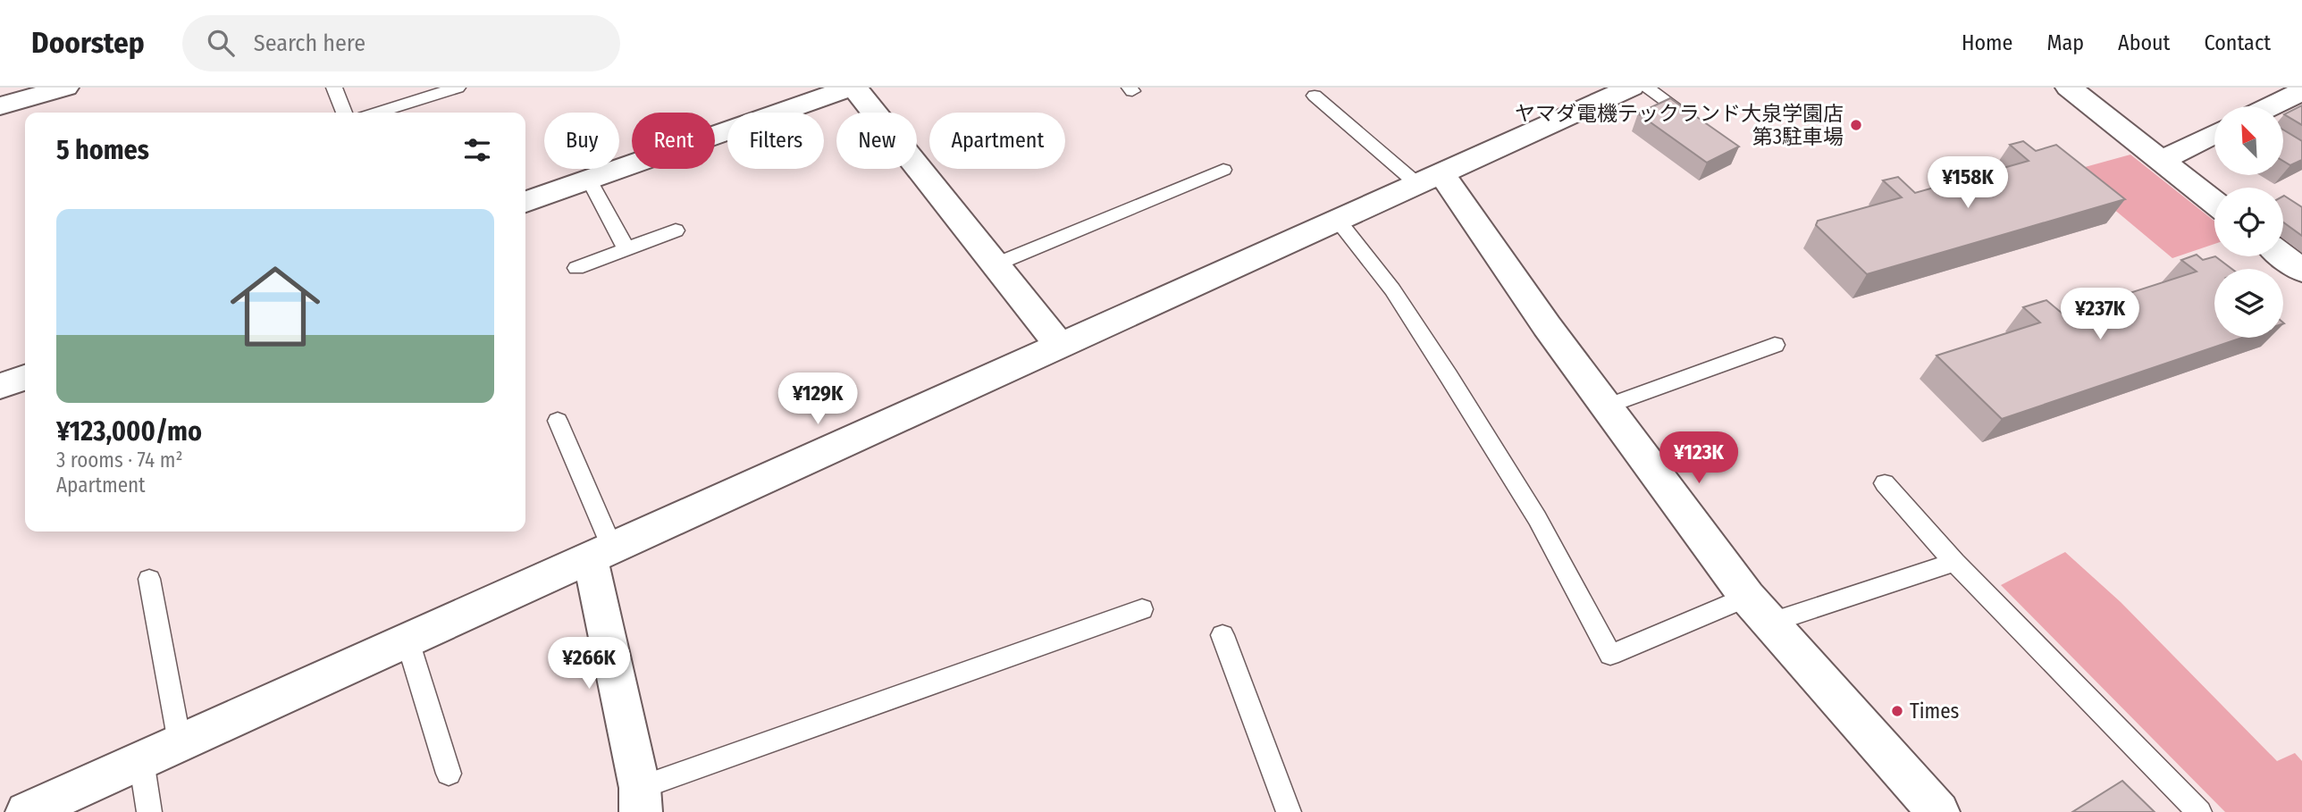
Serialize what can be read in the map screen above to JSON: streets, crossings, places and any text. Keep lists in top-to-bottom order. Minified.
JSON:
{"places":["ヤマダ電機テックランド大泉学園店 第3駐車場","Times"],"north":"top left","page":{"header":"Doorstep","search":"Search here","nav":["Home","Map","About","Contact"],"chip":["Buy","Rent","Filters","New","Apartment"],"heading":"5 homes","price":["¥158K","¥237K","¥129K","¥123K","¥266K"],"list":[{"name":"¥123,000/mo","note":"3 rooms · 74 m² · Apartment"}]}}
